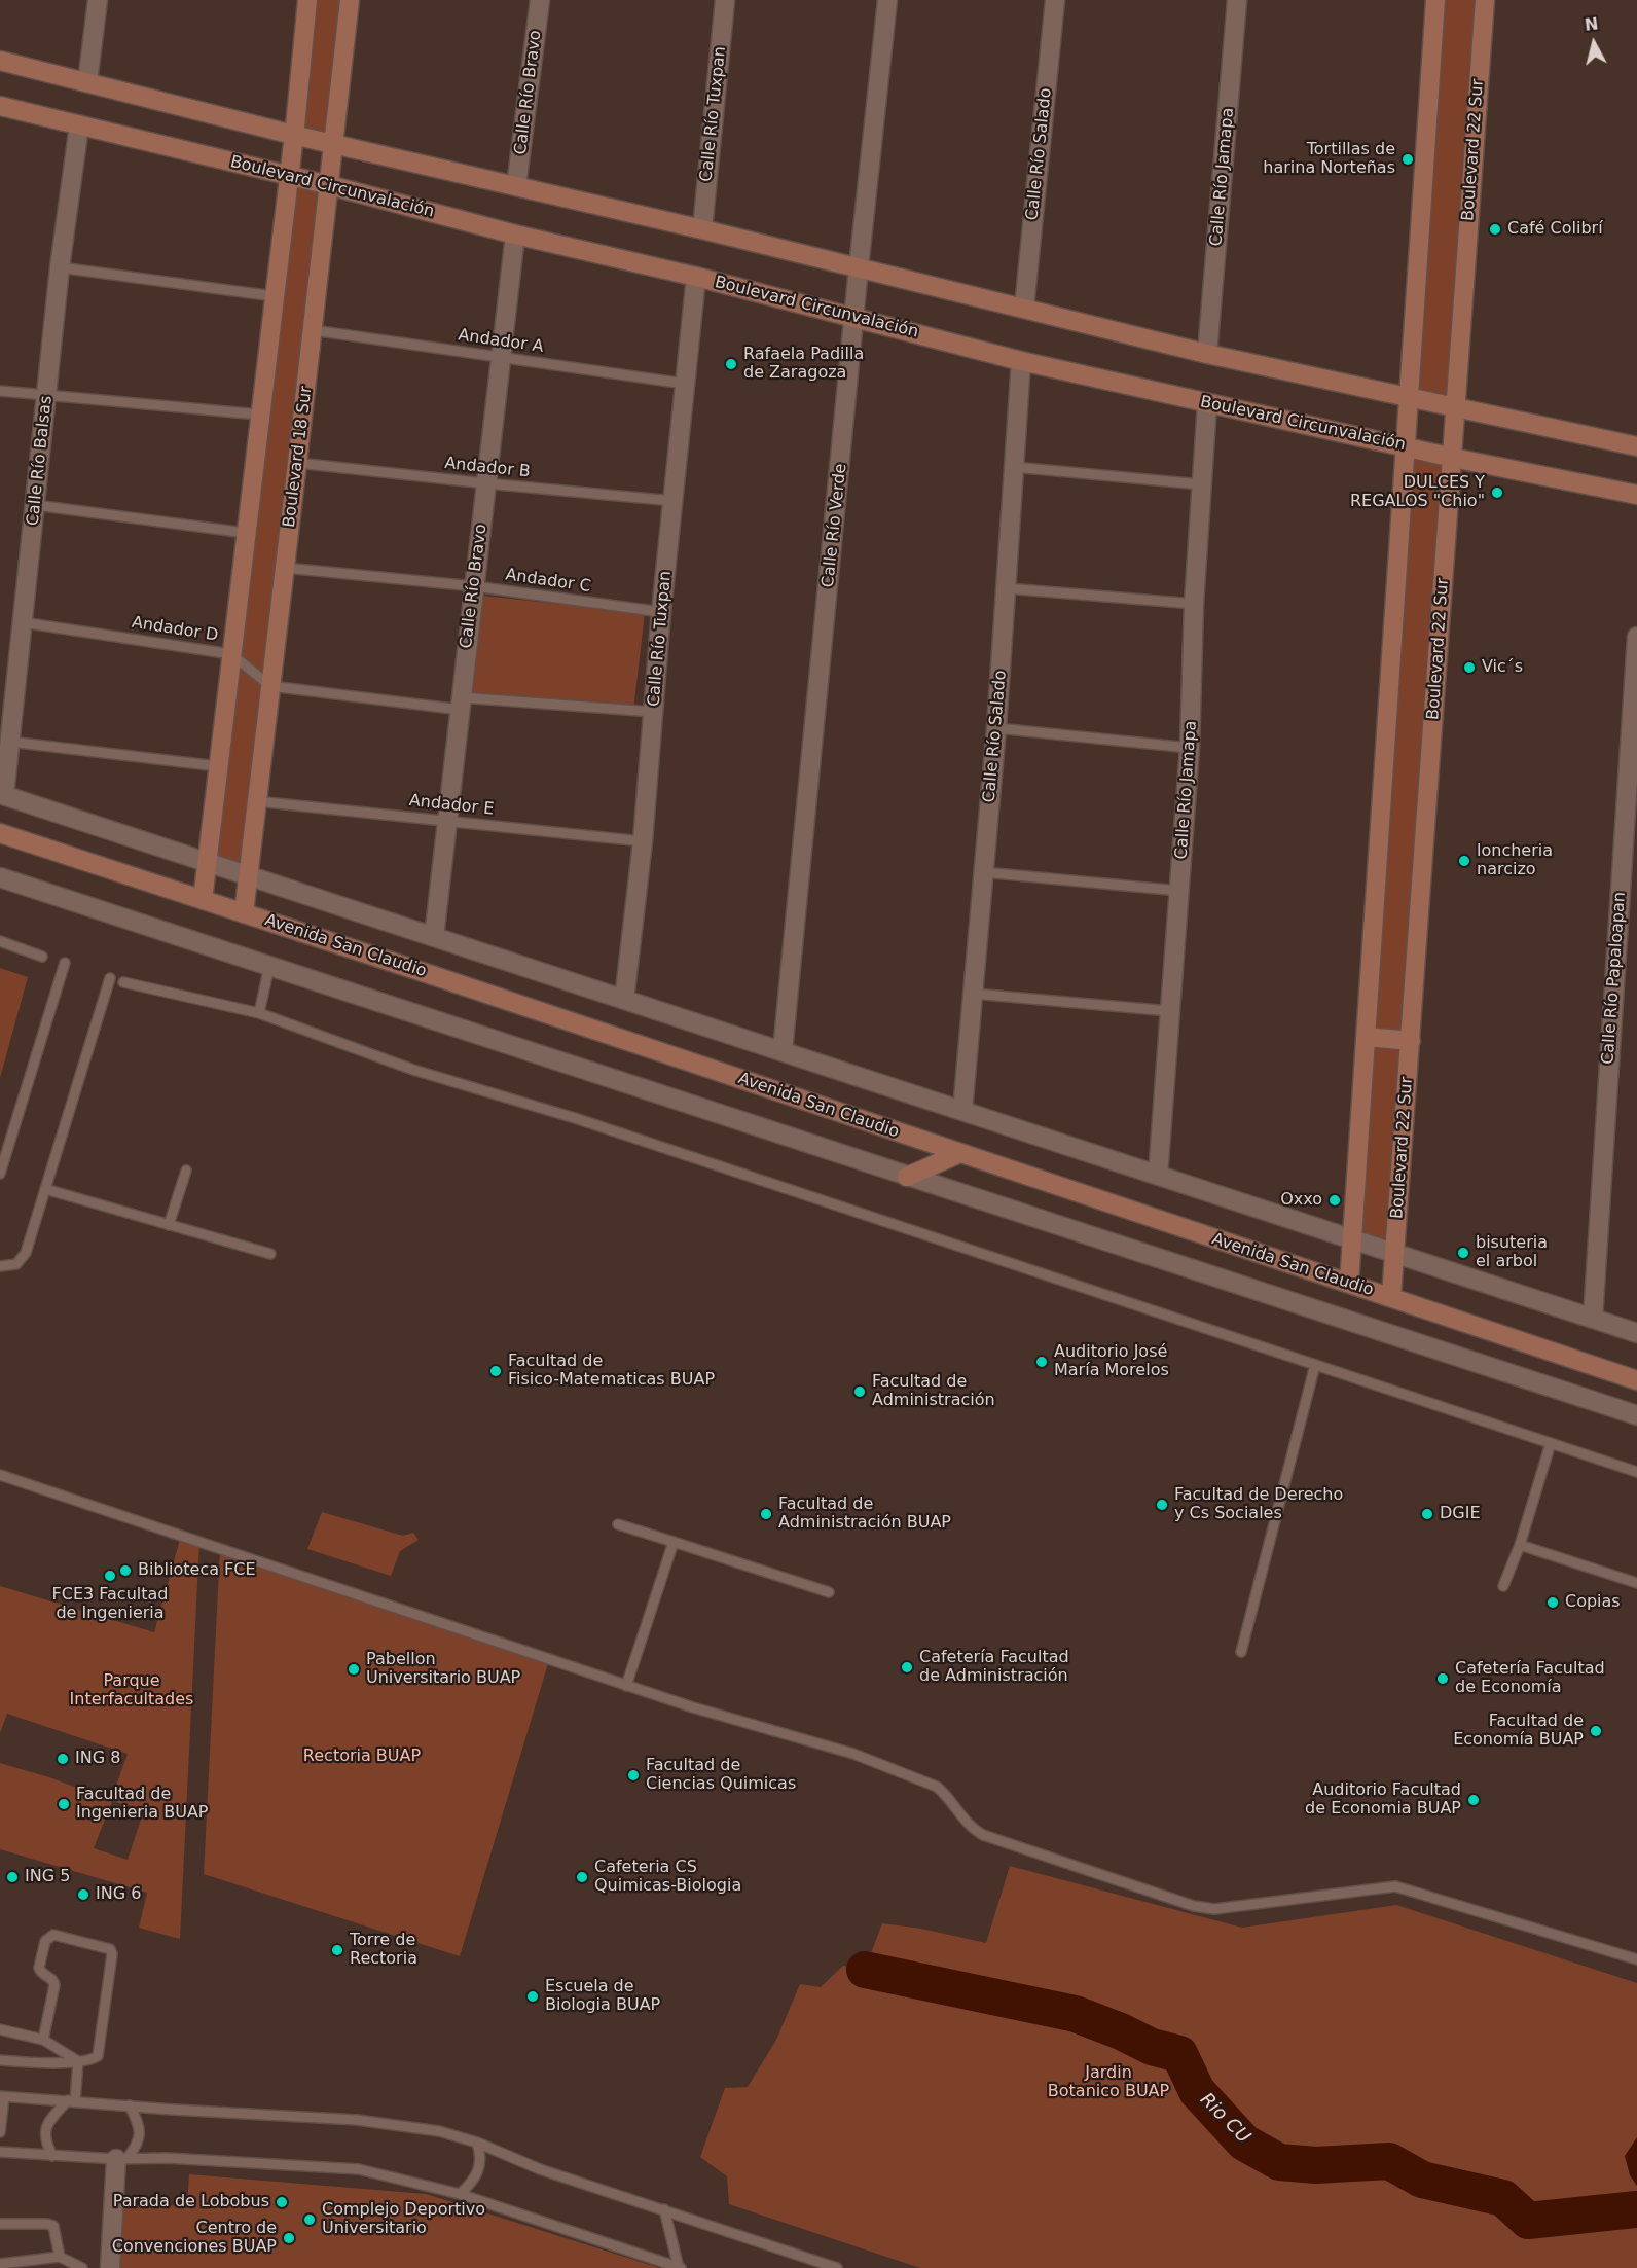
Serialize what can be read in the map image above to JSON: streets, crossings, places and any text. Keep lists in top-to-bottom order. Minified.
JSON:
{"streets":{"street":["Calle Río Bravo","Calle Río Tuxpan","Boulevard 22 Sur","Calle Río Salado","Calle Río Jamapa","Boulevard Circunvalación","Boulevard 18 Sur","Calle Río Balsas","Calle Río Verde","Avenida San Claudio","Calle Río Papaloapan"],"lane":["Andador A","Andador B","Andador C","Andador D","Andador E"]},"crossings":[["Calle Río Bravo","Boulevard Circunvalación"],["Calle Río Bravo","Andador A"],["Calle Río Bravo","Andador B"],["Calle Río Bravo","Andador C"],["Calle Río Bravo","Andador E"],["Calle Río Tuxpan","Boulevard Circunvalación"],["Calle Río Tuxpan","Andador A"],["Calle Río Tuxpan","Andador B"],["Calle Río Tuxpan","Andador C"],["Calle Río Tuxpan","Andador E"],["Boulevard 22 Sur","Boulevard Circunvalación"],["Boulevard 22 Sur","Avenida San Claudio"],["Calle Río Salado","Boulevard Circunvalación"],["Calle Río Jamapa","Boulevard Circunvalación"],["Boulevard Circunvalación","Boulevard 18 Sur"],["Boulevard Circunvalación","Calle Río Balsas"],["Boulevard Circunvalación","Calle Río Verde"],["Andador A","Boulevard 18 Sur"],["Boulevard 18 Sur","Andador B"],["Boulevard 18 Sur","Andador C"],["Boulevard 18 Sur","Andador D"],["Boulevard 18 Sur","Andador E"],["Boulevard 18 Sur","Avenida San Claudio"],["Calle Río Balsas","Andador D"]],"water":["Rio CU"],"parks":["Parque Interfacultades","Rectoria BUAP","Jardin Botanico BUAP"],"places":["Tortillas de harina Norteñas","Café Colibrí","Rafaela Padilla de Zaragoza","DULCES Y REGALOS \"Chio\"","Vic´s","loncheria narcizo","Oxxo","bisuteria el arbol","Auditorio José María Morelos","Facultad de Fisico-Matematicas BUAP","Facultad de Administración","Facultad de Derecho y Cs Sociales","Facultad de Administración BUAP","DGIE","Biblioteca FCE","FCE3 Facultad de Ingenieria","Copias","Cafetería Facultad de Administración","Pabellon Universitario BUAP","Cafetería Facultad de Economía","Facultad de Economía BUAP","ING 8","Facultad de Ciencias Quimicas","Auditorio Facultad de Economia BUAP","Facultad de Ingenieria BUAP","ING 5","Cafeteria CS Quimicas-Biologia","ING 6","Torre de Rectoria","Escuela de Biologia BUAP","Parada de Lobobus","Complejo Deportivo Universitario","Centro de Convenciones BUAP"],"north":"top"}
